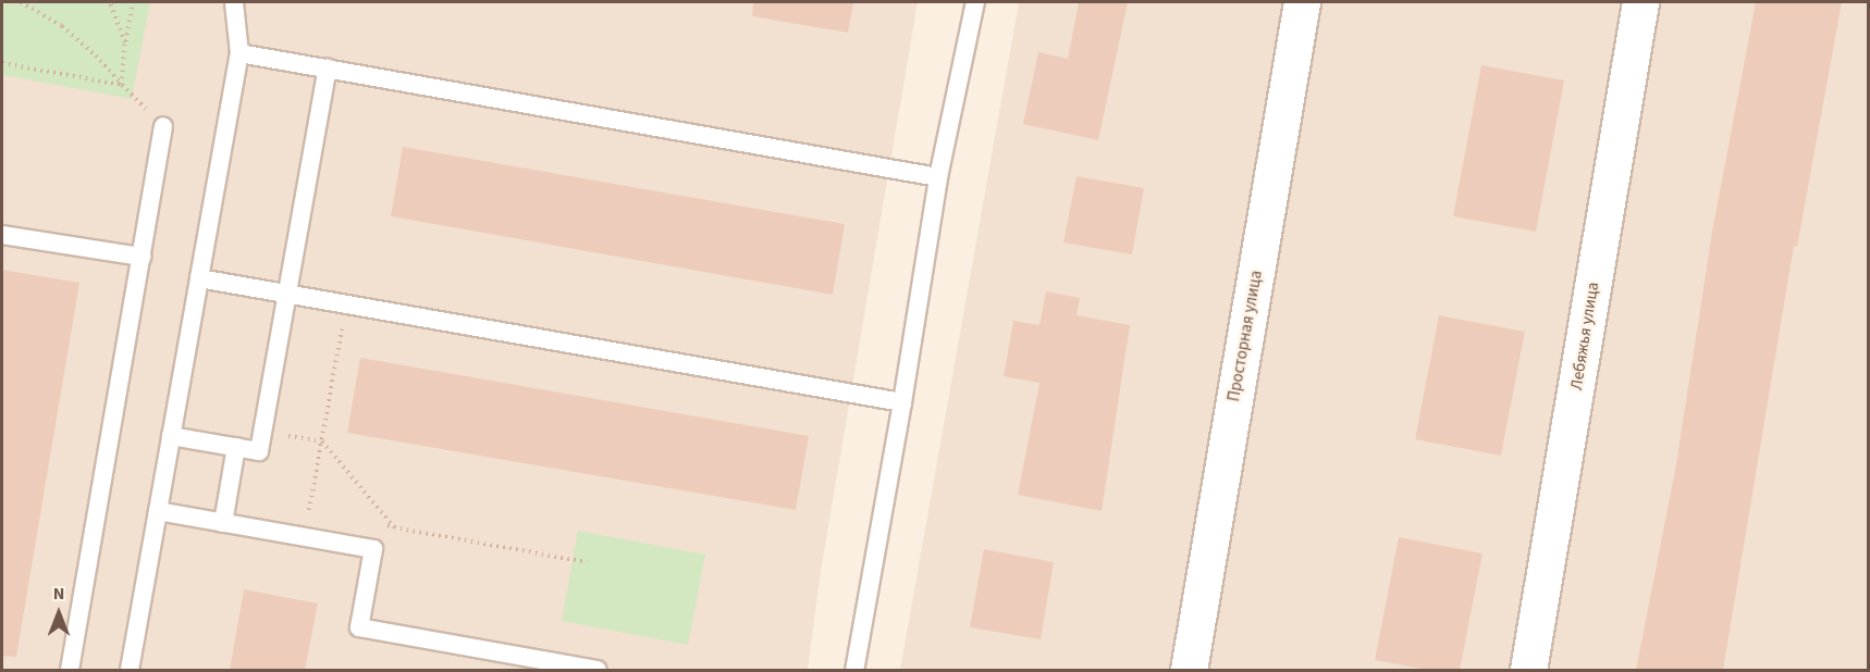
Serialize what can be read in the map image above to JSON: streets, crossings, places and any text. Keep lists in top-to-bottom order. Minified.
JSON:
{"streets":{"street":["Просторная улица","Лебяжья улица"]},"north":"top"}
